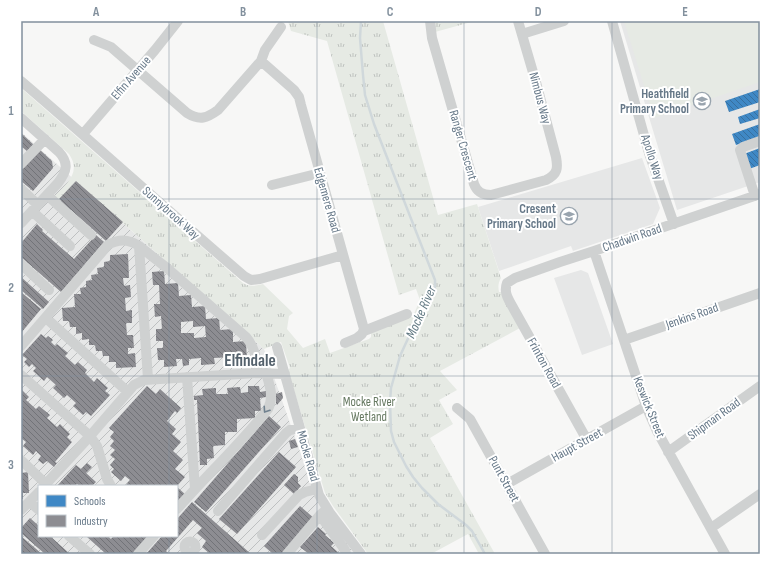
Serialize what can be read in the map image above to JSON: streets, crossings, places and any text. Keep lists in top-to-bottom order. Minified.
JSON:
{"streets":{"street":["Elfin Avenue","Nimbus Way","Ranger Crescent","Apollo Way","Edgemere Road","Sunnybrook Way","Chadwin Road","Jenkins Road","Frinton Road","Keswick Street","Shipman Road","Haupt Street","Mocke Road","Punt Street"]},"crossings":[["Elfin Avenue","Sunnybrook Way"],["Nimbus Way","Ranger Crescent"],["Apollo Way","Chadwin Road"],["Edgemere Road","Sunnybrook Way"],["Chadwin Road","Frinton Road"],["Chadwin Road","Keswick Street"],["Jenkins Road","Keswick Street"],["Frinton Road","Haupt Street"],["Keswick Street","Shipman Road"],["Keswick Street","Haupt Street"],["Haupt Street","Punt Street"]],"districts":["Elfindale"],"water":["Mocke River"],"parks":["Mocke River Wetland"],"places":{"school or university":["Heathfield Primary School","Cresent Primary School"]},"legend":["Schools","Industry"],"grid":{"columns":["A","B","C","D","E"],"rows":["1","2","3"]}}
